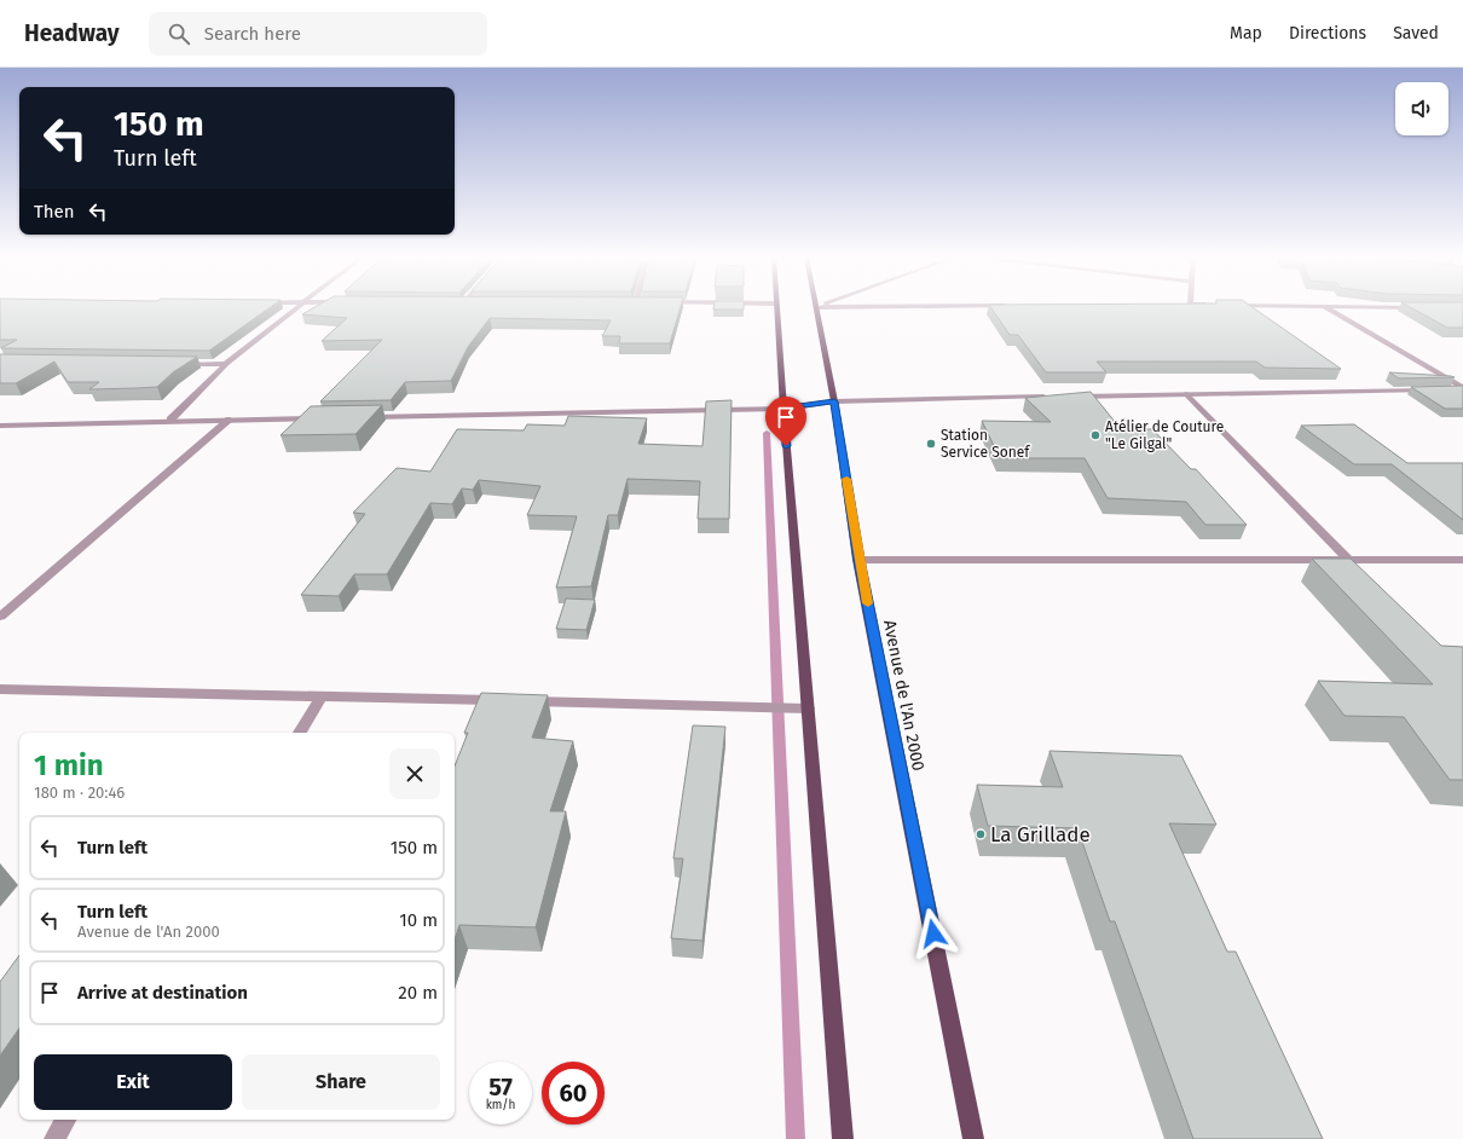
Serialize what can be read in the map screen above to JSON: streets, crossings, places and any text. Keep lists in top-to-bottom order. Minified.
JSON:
{"streets":{"main road":["Avenue de l'An 2000"]},"places":["Atélier de Couture \"Le Gilgal\"","Station Service Sonef","La Grillade"],"page":{"header":"Headway","search":"Search here","nav":["Map","Directions","Saved"],"turn":["150 m","Turn left"],"then":"Then","heading":["1 min","180 m · 20:46"],"list":[{"name":"Turn left","value":"150 m"},{"name":"Turn left","note":"Avenue de l'An 2000","value":"10 m"},{"name":"Arrive at destination","value":"20 m"}],"buttons":["Exit","Share"],"speed":"57 km/h","limit":"60"}}
